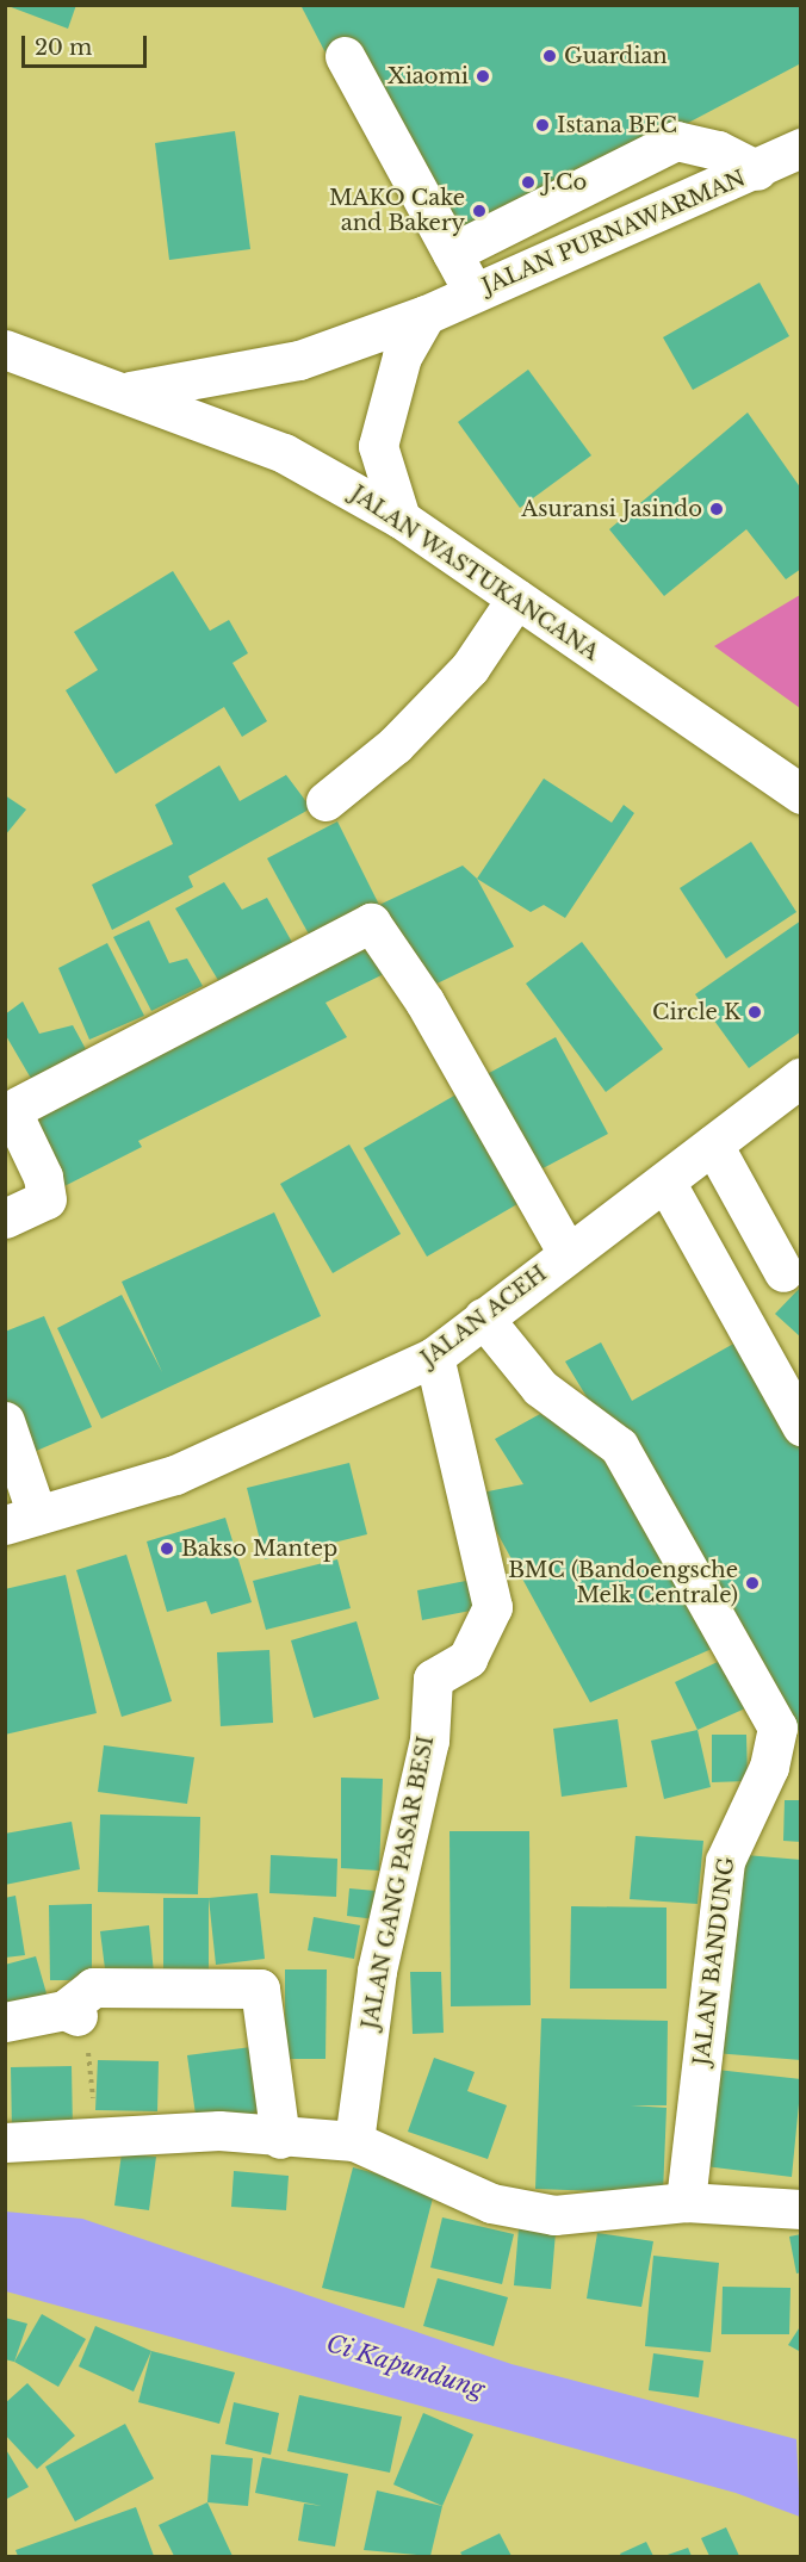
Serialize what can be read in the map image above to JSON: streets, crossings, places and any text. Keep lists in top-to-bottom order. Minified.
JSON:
{"streets":{"street":["JALAN PURNAWARMAN","JALAN WASTUKANCANA","JALAN ACEH","JALAN GANG PASAR BESI","JALAN BANDUNG"]},"crossings":[["JALAN PURNAWARMAN","JALAN WASTUKANCANA"],["JALAN ACEH","JALAN GANG PASAR BESI"],["JALAN ACEH","JALAN BANDUNG"]],"water":["Ci Kapundung"],"places":["Guardian","Xiaomi","Istana BEC","J.Co","MAKO Cake and Bakery","Asuransi Jasindo","Circle K","Bakso Mantep","BMC (Bandoengsche Melk Centrale)"],"scale_bar":"20 m"}
